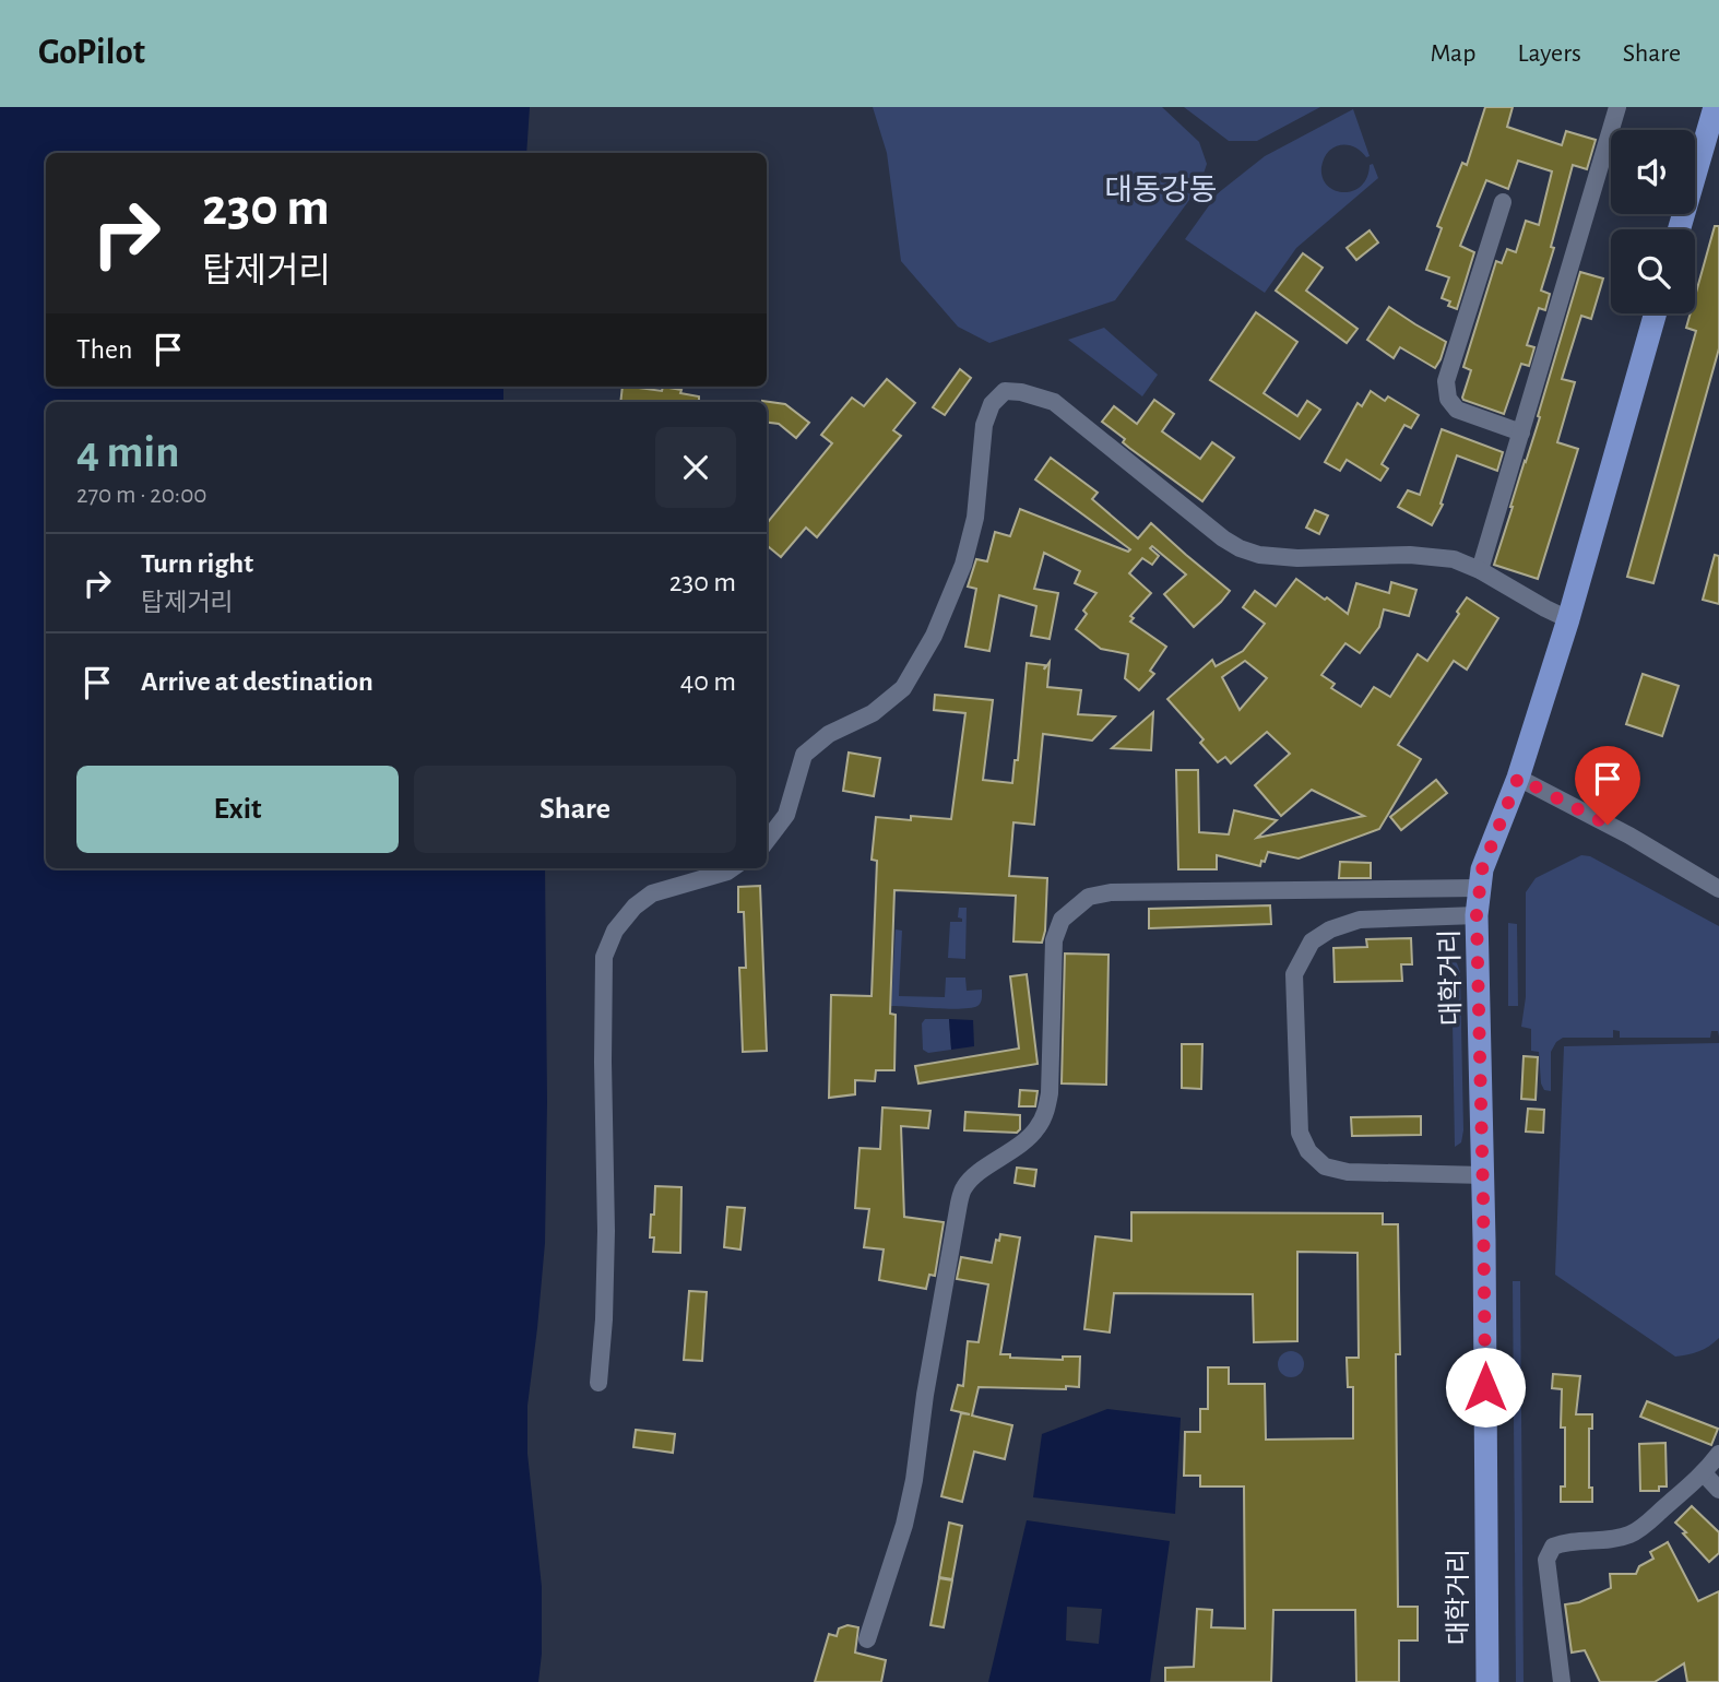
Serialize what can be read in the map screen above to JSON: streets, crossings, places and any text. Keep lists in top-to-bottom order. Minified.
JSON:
{"streets":{"main road":["대학거리"]},"districts":["대동강동"],"page":{"header":"GoPilot","nav":["Map","Layers","Share"],"turn":["230 m","탑제거리"],"then":"Then","heading":["4 min","270 m · 20:00"],"list":[{"name":"Turn right","note":"탑제거리","value":"230 m"},{"name":"Arrive at destination","value":"40 m"}],"buttons":["Exit","Share"]}}
